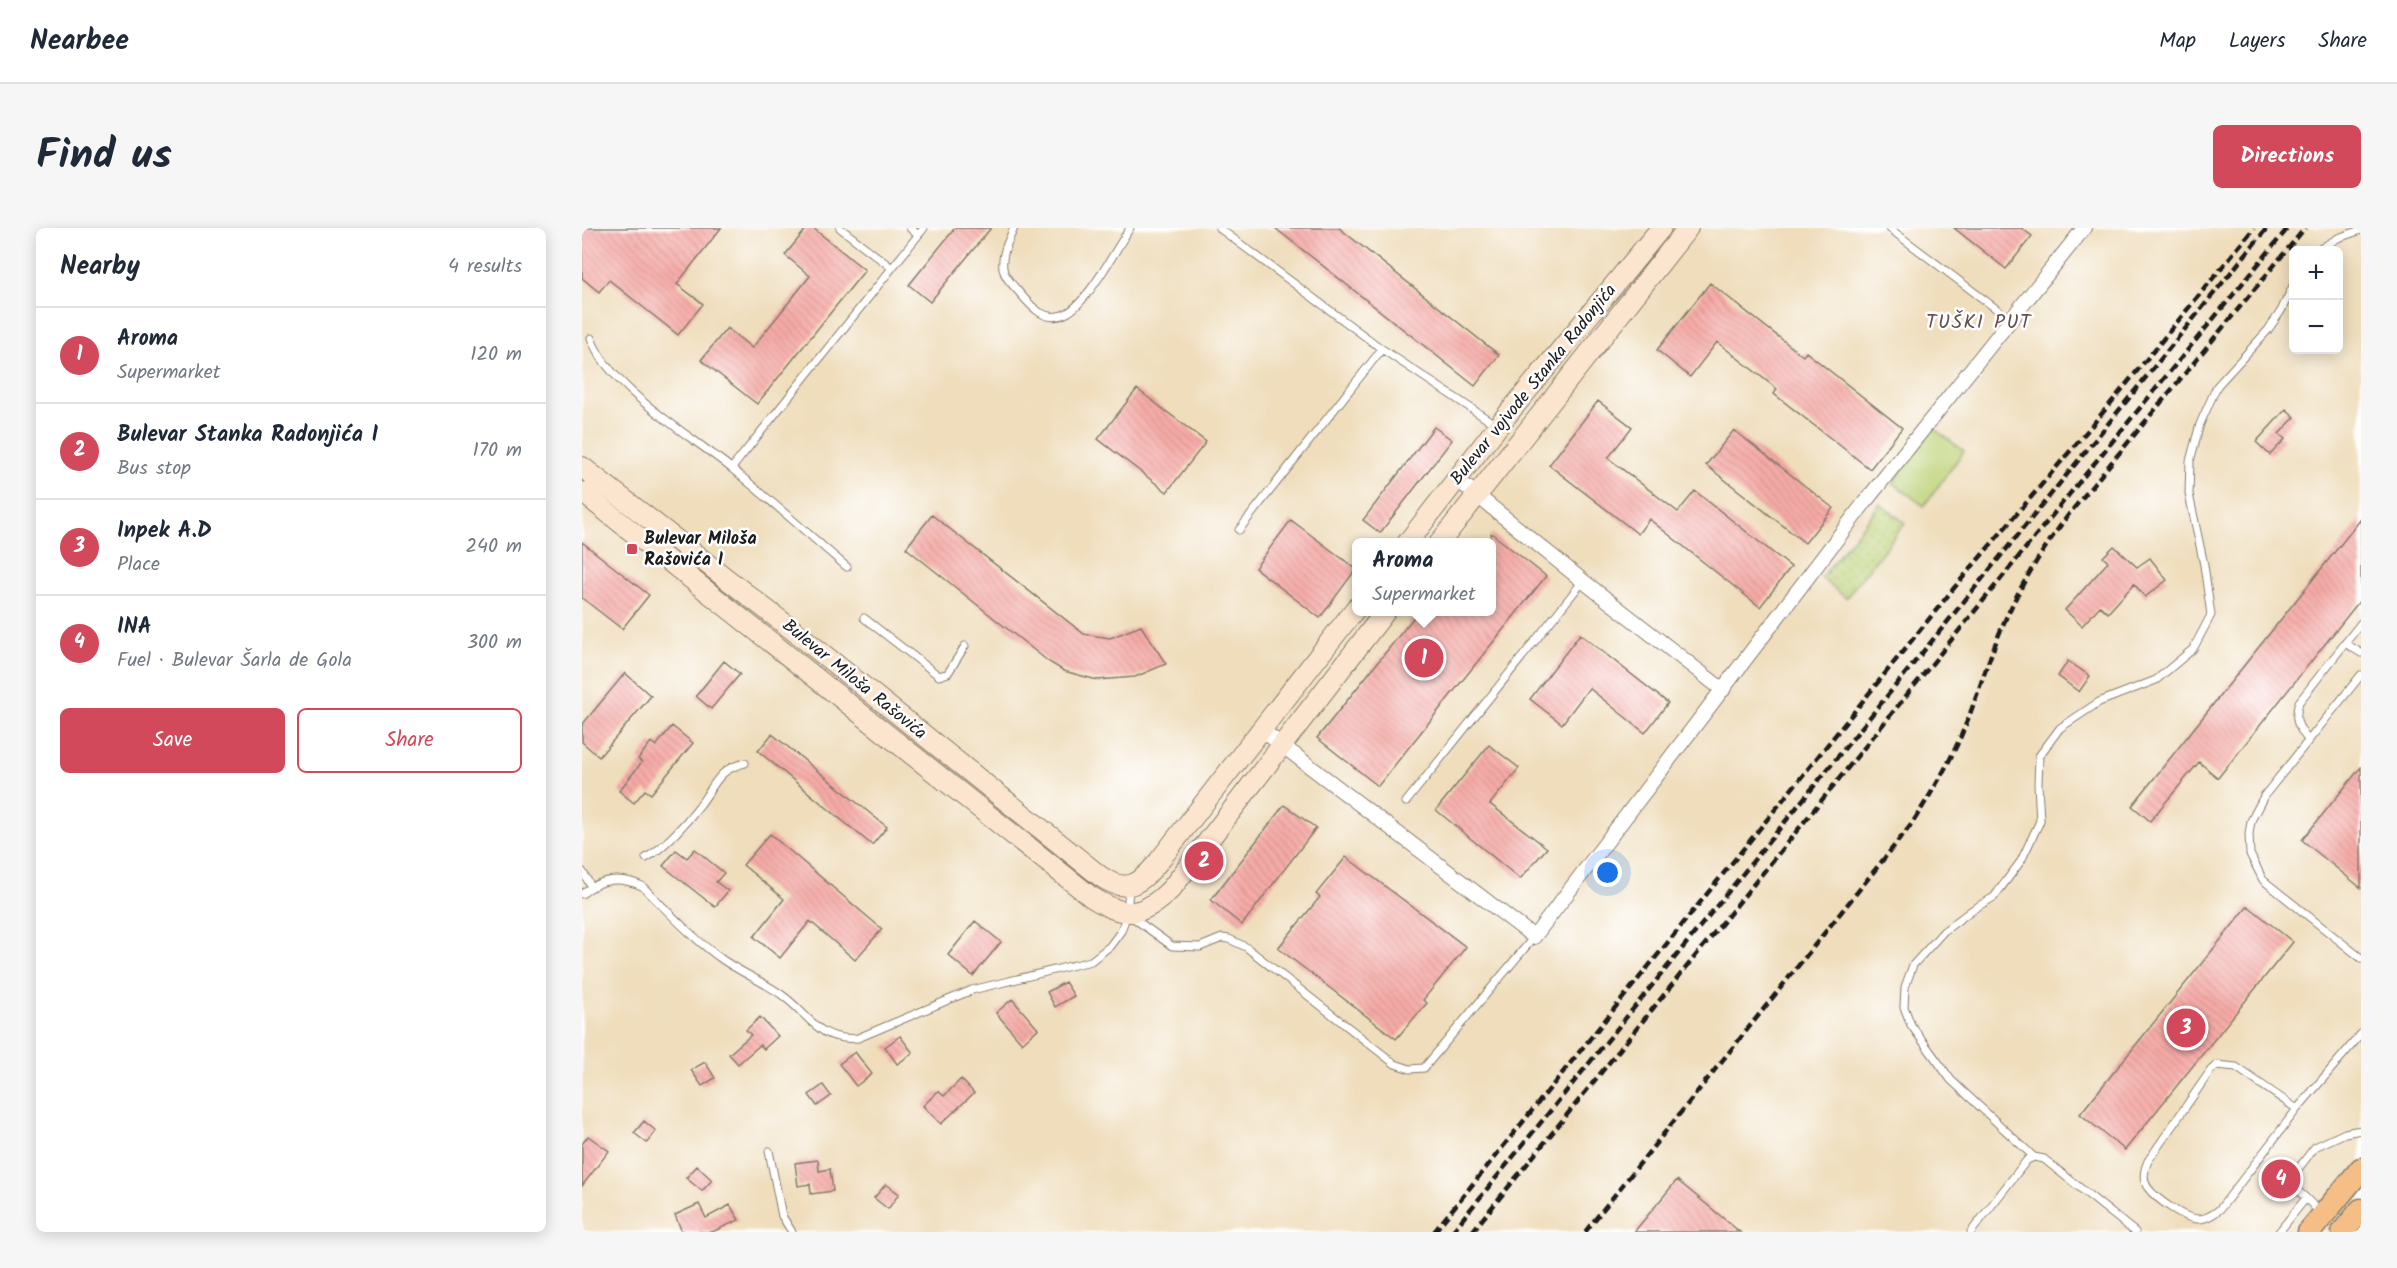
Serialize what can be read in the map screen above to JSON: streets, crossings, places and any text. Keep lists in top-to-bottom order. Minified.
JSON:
{"streets":{"street":["Bulevar vojvode Stanka Radonjića","Bulevar Miloša Rašovića"]},"districts":["TUŠKI PUT"],"places":{"transit":["Bulevar Miloša Rašovića I"]},"page":{"header":"Nearbee","nav":["Map","Layers","Share"],"title":"Find us","buttons":["Directions",["Save","Share"]],"heading":["Nearby","4 results"],"map_buttons":["+","−"],"list":[{"mark":"1","name":"Aroma","note":"Supermarket","value":"120 m"},{"mark":"2","name":"Bulevar Stanka Radonjića I","note":"Bus stop","value":"170 m"},{"mark":"3","name":"Inpek A.D","note":"Place","value":"240 m"},{"mark":"4","name":"INA","note":"Fuel · Bulevar Šarla de Gola","value":"300 m"}],"popup":["Aroma","Supermarket"],"pins":["1","2","3","4"]}}
